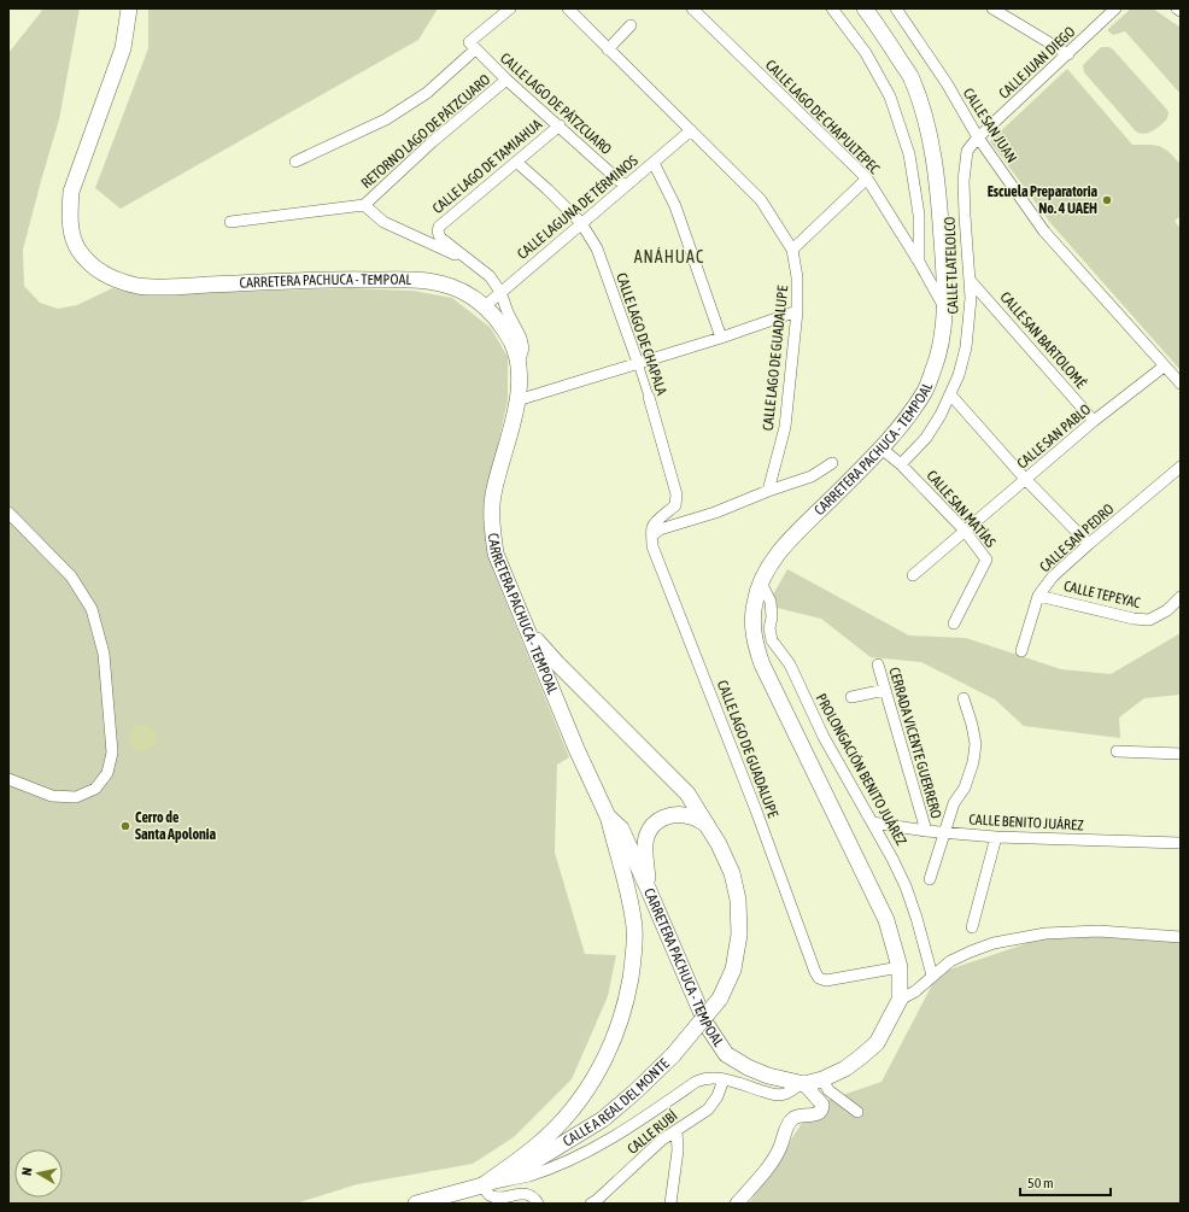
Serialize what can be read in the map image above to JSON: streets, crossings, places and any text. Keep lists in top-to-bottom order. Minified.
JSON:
{"streets":{"main road":["CARRETERA PACHUCA - TEMPOAL","CALLE A REAL DEL MONTE"],"street":["CALLE JUAN DIEGO","CALLE LAGO DE PÁTZCUARO","CALLE LAGO DE CHAPULTEPEC","CALLE SAN JUAN","RETORNO LAGO DE PÁTZCUARO","CALLE LAGO DE TAMIAHUA","CALLE LAGUNA DE TÉRMINOS","CALLE TLATELOLCO","CALLE LAGO DE CHAPALA","CALLE SAN BARTOLOMÉ","CALLE LAGO DE GUADALUPE","CALLE SAN PABLO","CALLE SAN MATÍAS","CALLE SAN PEDRO","CALLE TEPEYAC","CERRADA VICENTE GUERRERO","PROLONGACIÓN BENITO JUÁREZ","CALLE BENITO JUÁREZ","CALLE RUBÍ"]},"crossings":[["CALLE JUAN DIEGO","CALLE SAN JUAN"],["CALLE JUAN DIEGO","CALLE TLATELOLCO"],["CALLE LAGO DE PÁTZCUARO","RETORNO LAGO DE PÁTZCUARO"],["CALLE LAGO DE PÁTZCUARO","CALLE LAGO DE TAMIAHUA"],["CALLE LAGO DE PÁTZCUARO","CALLE LAGUNA DE TÉRMINOS"],["CALLE LAGO DE CHAPULTEPEC","CARRETERA PACHUCA - TEMPOAL"],["CALLE SAN JUAN","CALLE TLATELOLCO"],["CALLE SAN JUAN","CALLE SAN PABLO"],["CALLE LAGO DE TAMIAHUA","CALLE LAGO DE CHAPALA"],["CALLE LAGUNA DE TÉRMINOS","CARRETERA PACHUCA - TEMPOAL"],["CALLE LAGUNA DE TÉRMINOS","CALLE LAGO DE CHAPALA"],["CALLE LAGUNA DE TÉRMINOS","CALLE LAGO DE GUADALUPE"],["CALLE TLATELOLCO","CALLE SAN BARTOLOMÉ"],["CALLE TLATELOLCO","CALLE SAN MATÍAS"],["CARRETERA PACHUCA - TEMPOAL","CALLE LAGO DE GUADALUPE"],["CARRETERA PACHUCA - TEMPOAL","CALLE SAN MATÍAS"],["CARRETERA PACHUCA - TEMPOAL","PROLONGACIÓN BENITO JUÁREZ"],["CARRETERA PACHUCA - TEMPOAL","CALLE A REAL DEL MONTE"],["CALLE LAGO DE CHAPALA","CALLE LAGO DE GUADALUPE"],["CALLE SAN BARTOLOMÉ","CALLE SAN PABLO"],["CALLE SAN PABLO","CALLE SAN MATÍAS"],["CALLE SAN PEDRO","CALLE TEPEYAC"],["CERRADA VICENTE GUERRERO","CALLE BENITO JUÁREZ"],["PROLONGACIÓN BENITO JUÁREZ","CALLE BENITO JUÁREZ"]],"districts":["ANÁHUAC"],"places":["Escuela Preparatoria No. 4 UAEH","Cerro de Santa Apolonia"],"scale_bar":"50 m","north":"left"}
